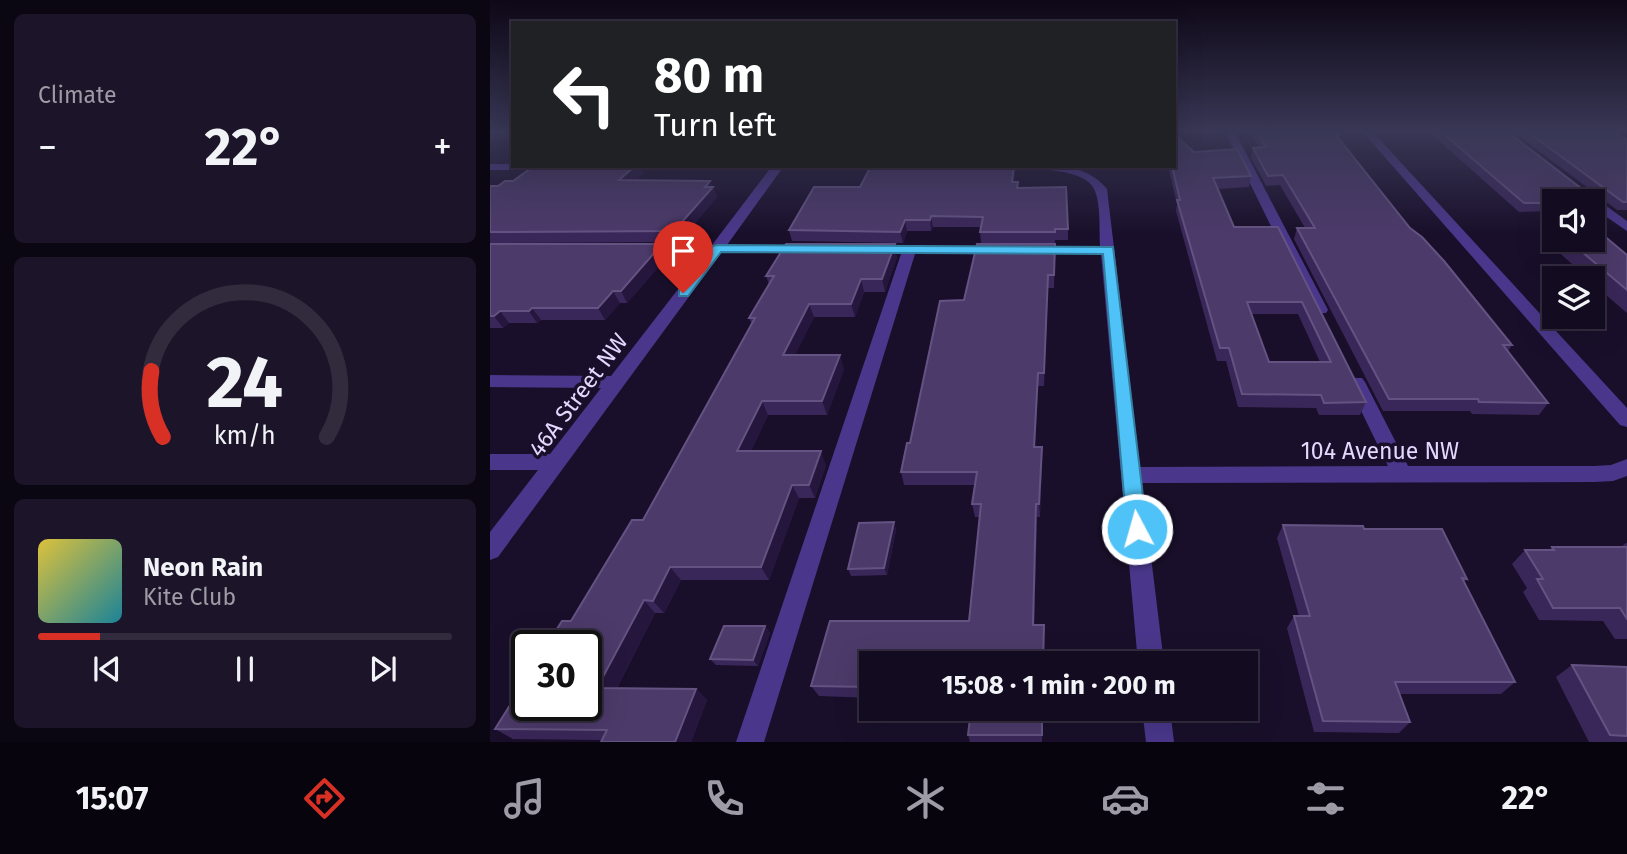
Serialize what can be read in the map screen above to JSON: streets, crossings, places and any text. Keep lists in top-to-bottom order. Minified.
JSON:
{"streets":{"street":["46A Street NW","104 Avenue NW"]},"page":{"tile":"Climate","turn":["80 m","Turn left"],"heat":["−","22°","+"],"song":["Neon Rain","Kite Club"],"limit":"30","trip":"15:08 · 1 min · 200 m","tabs":["15:07","22°"],"gauge":["24","km/h"]}}
